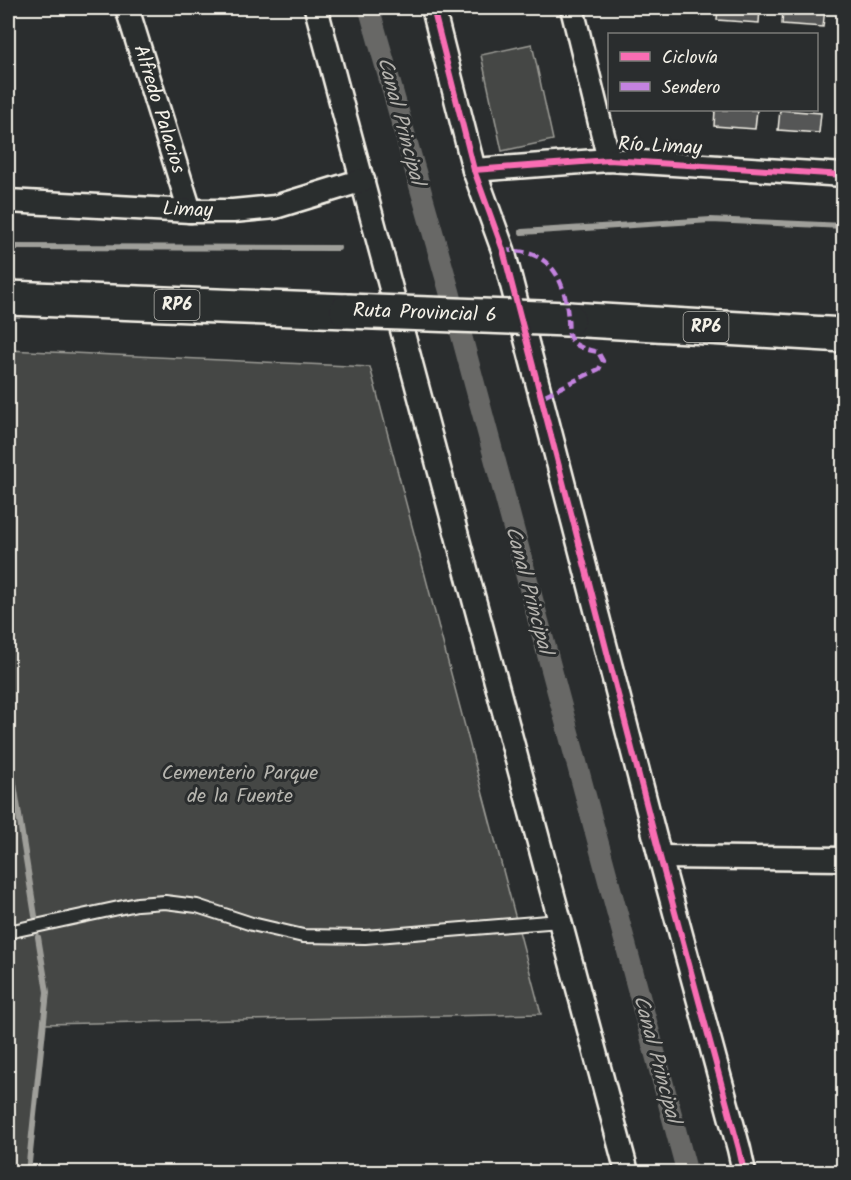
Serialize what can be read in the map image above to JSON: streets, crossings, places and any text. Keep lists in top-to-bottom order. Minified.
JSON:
{"streets":{"main road":["RP6","Ruta Provincial 6"],"street":["Alfredo Palacios","Río Limay","Limay"]},"crossings":[["Alfredo Palacios","Limay"]],"water":["Canal Principal"],"parks":["Cementerio Parque de la Fuente"],"legend":["Ciclovía","Sendero"]}
